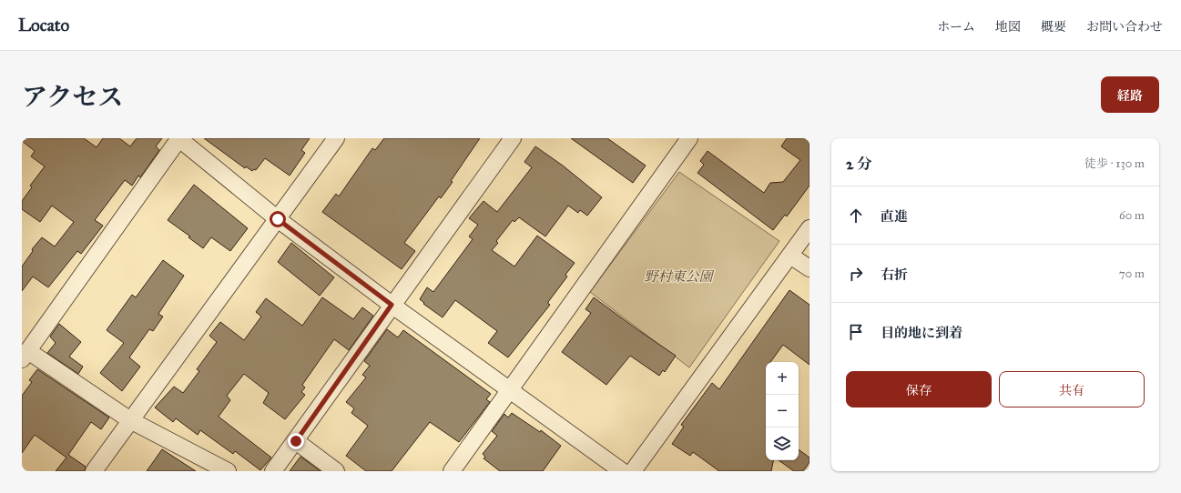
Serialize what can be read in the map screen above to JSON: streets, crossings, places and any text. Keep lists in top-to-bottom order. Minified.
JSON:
{"parks":["野村東公園"],"page":{"header":"Locato","nav":["ホーム","地図","概要","お問い合わせ"],"title":"アクセス","buttons":["経路",["保存","共有"]],"heading":["2 分","徒歩 · 130 m"],"list":[["直進","60 m"],["右折","70 m"],"目的地に到着"],"map_buttons":["+","−"]}}
